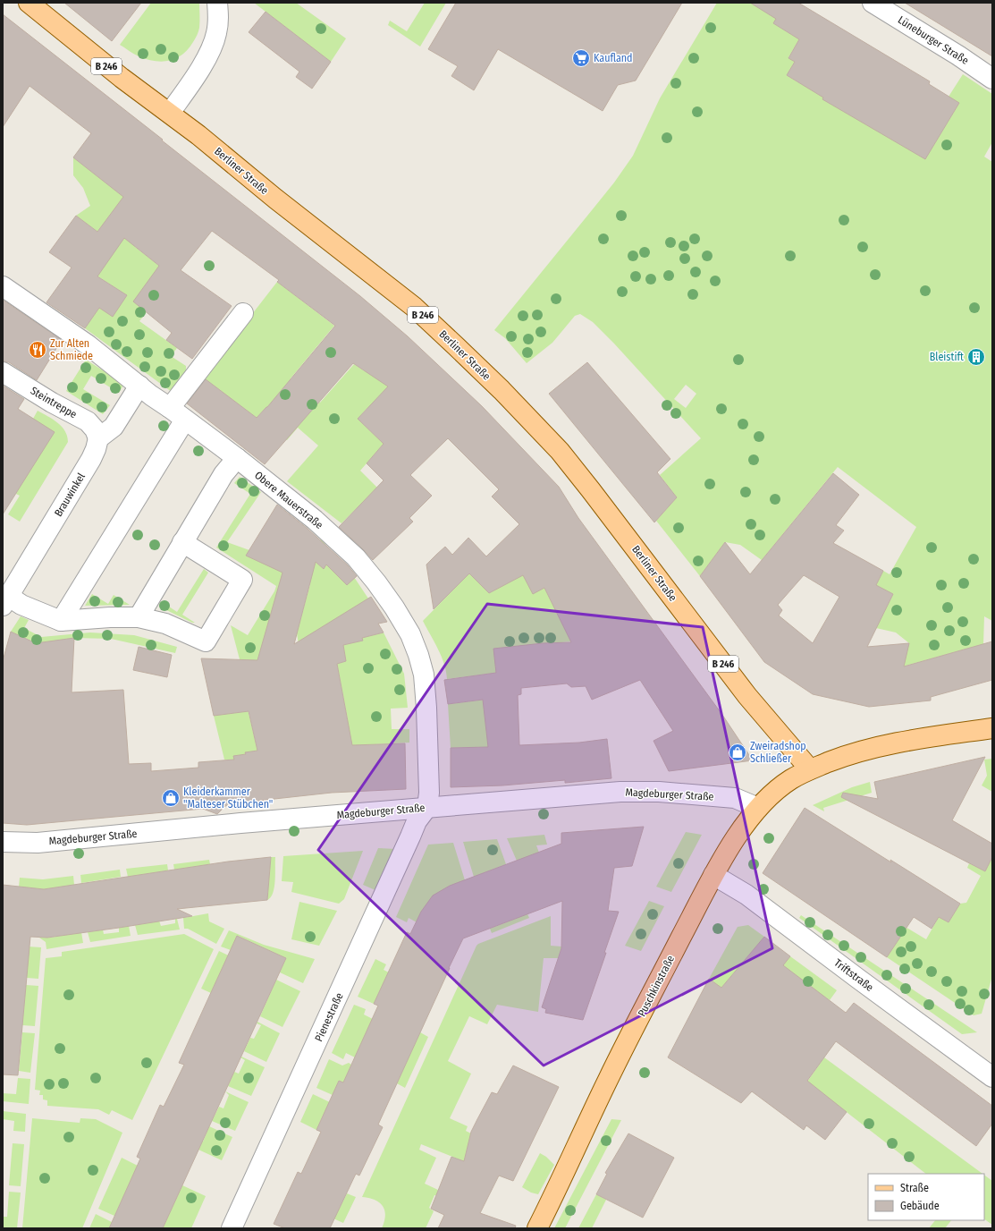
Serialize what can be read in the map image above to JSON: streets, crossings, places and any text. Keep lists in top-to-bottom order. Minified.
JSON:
{"streets":{"main road":["B 246","Berliner Straße","Puschkinstraße"],"street":["Lüneburger Straße","Steintreppe","Brauwinkel","Obere Mauerstraße","Magdeburger Straße","Triftstraße","Pienestraße"]},"crossings":[["Berliner Straße","Puschkinstraße"],["Steintreppe","Brauwinkel"],["Obere Mauerstraße","Magdeburger Straße"],["Obere Mauerstraße","Pienestraße"],["Magdeburger Straße","Puschkinstraße"],["Magdeburger Straße","Pienestraße"],["Triftstraße","Puschkinstraße"]],"places":{"supermarket":["Kaufland"],"restaurant":["Zur Alten Schmiede"],"building":["Bleistift"],"shop":["Zweiradshop Schließer","Kleiderkammer \"Malteser Stübchen\""]},"legend":["Straße","Gebäude"]}
